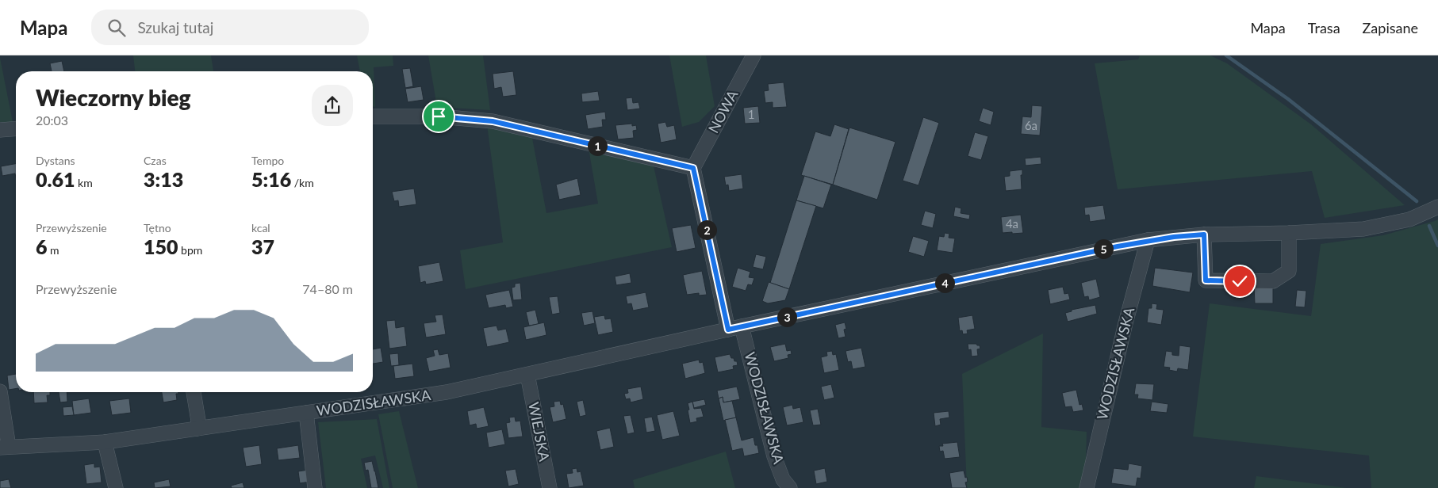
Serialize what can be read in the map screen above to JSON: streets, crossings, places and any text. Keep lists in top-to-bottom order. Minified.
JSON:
{"streets":{"street":["NOWA","WODZISŁAWSKA","WIEJSKA"]},"crossings":[["WODZISŁAWSKA","WIEJSKA"]],"house_numbers":["1","6a","4a"],"page":{"header":"Mapa","search":"Szukaj tutaj","nav":["Mapa","Trasa","Zapisane"],"heading":["Wieczorny bieg","20:03"],"pins":["1","2","5","4","3"],"stats":[["Dystans","0.61 km"],["Czas","3:13"],["Tempo","5:16 /km"],["Przewyższenie","6 m"],["Tętno","150 bpm"],["kcal","37"]],"chart":["Przewyższenie","74–80 m"]}}
